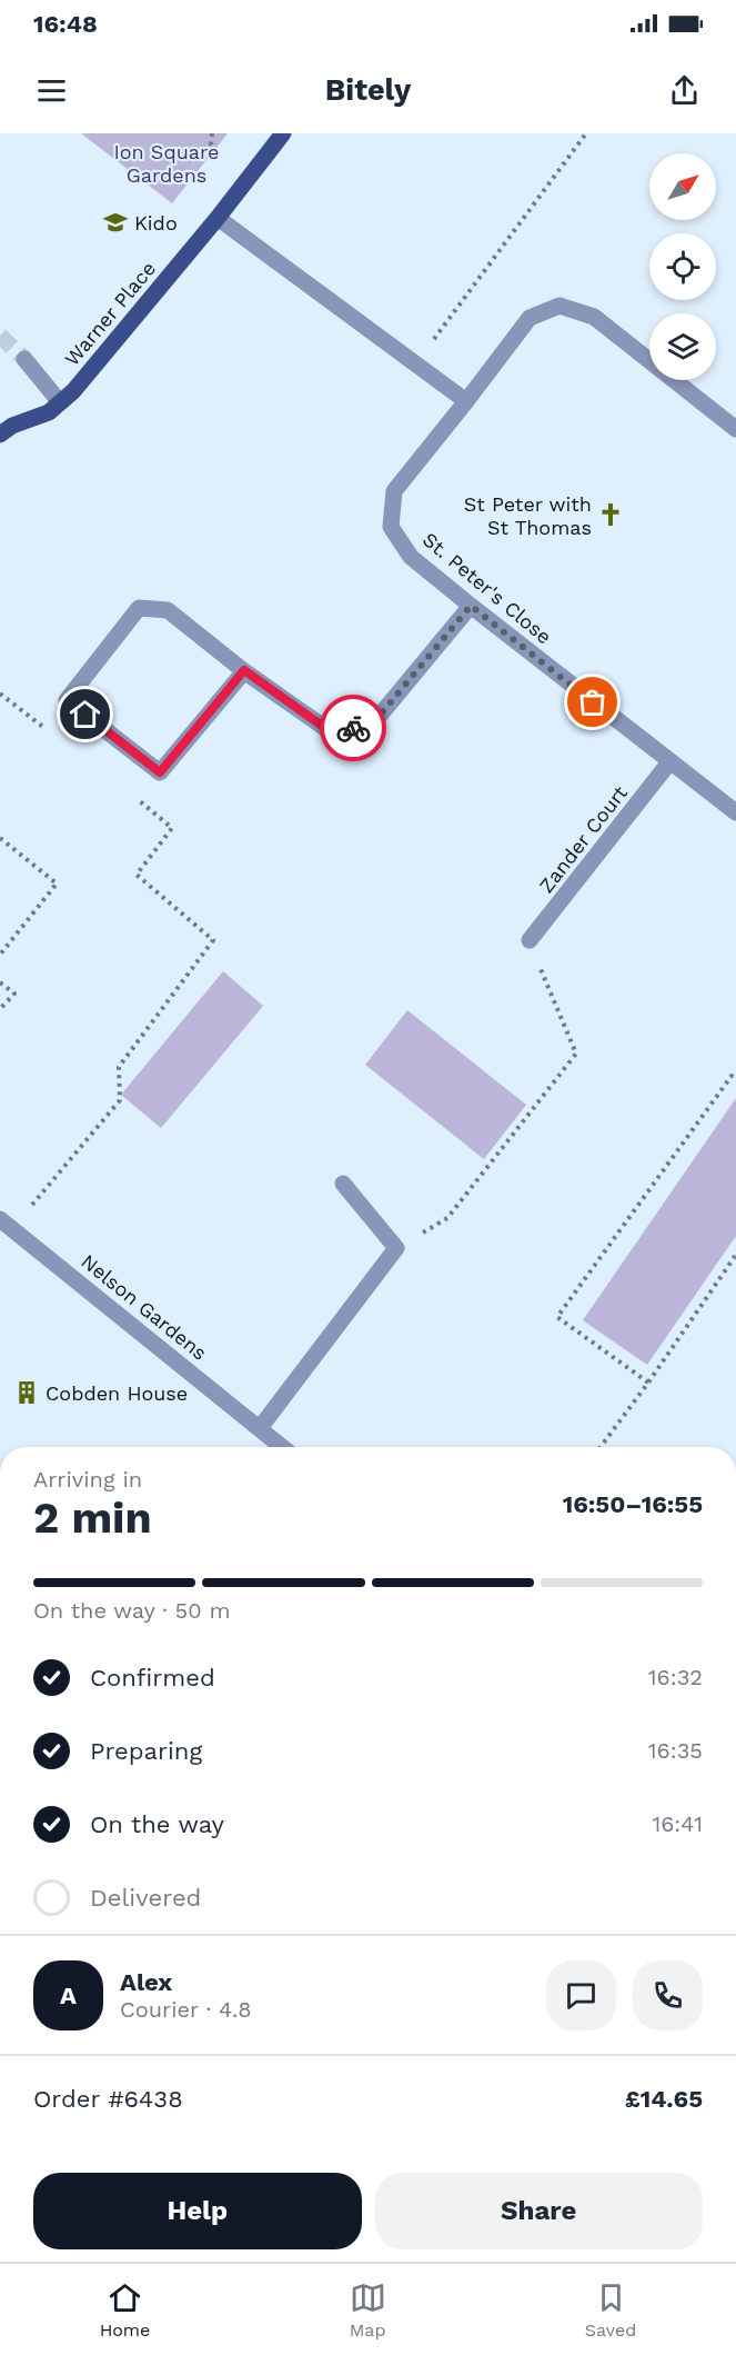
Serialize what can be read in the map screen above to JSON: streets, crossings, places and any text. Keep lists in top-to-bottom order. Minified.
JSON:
{"streets":{"main road":["Warner Place"],"street":["St. Peter's Close","Zander Court","Nelson Gardens"]},"crossings":[["St. Peter's Close","Zander Court"]],"parks":["Ion Square Gardens"],"places":{"school or university":["Kido"],"church":["St Peter with St Thomas"],"building":["Cobden House"]},"north":"top right","page":{"status":"16:48","header":"Bitely","heading":["2 min","Arriving in","16:50–16:55"],"panel":["Alex","Courier · 4.8","Order #6438","£14.65"],"bar":"On the way · 50 m","list":[["Confirmed","16:32"],["Preparing","16:35"],["On the way","16:41"],"Delivered"],"round":"A","buttons":["Help","Share"],"tabs":["Home","Map","Saved"]}}
